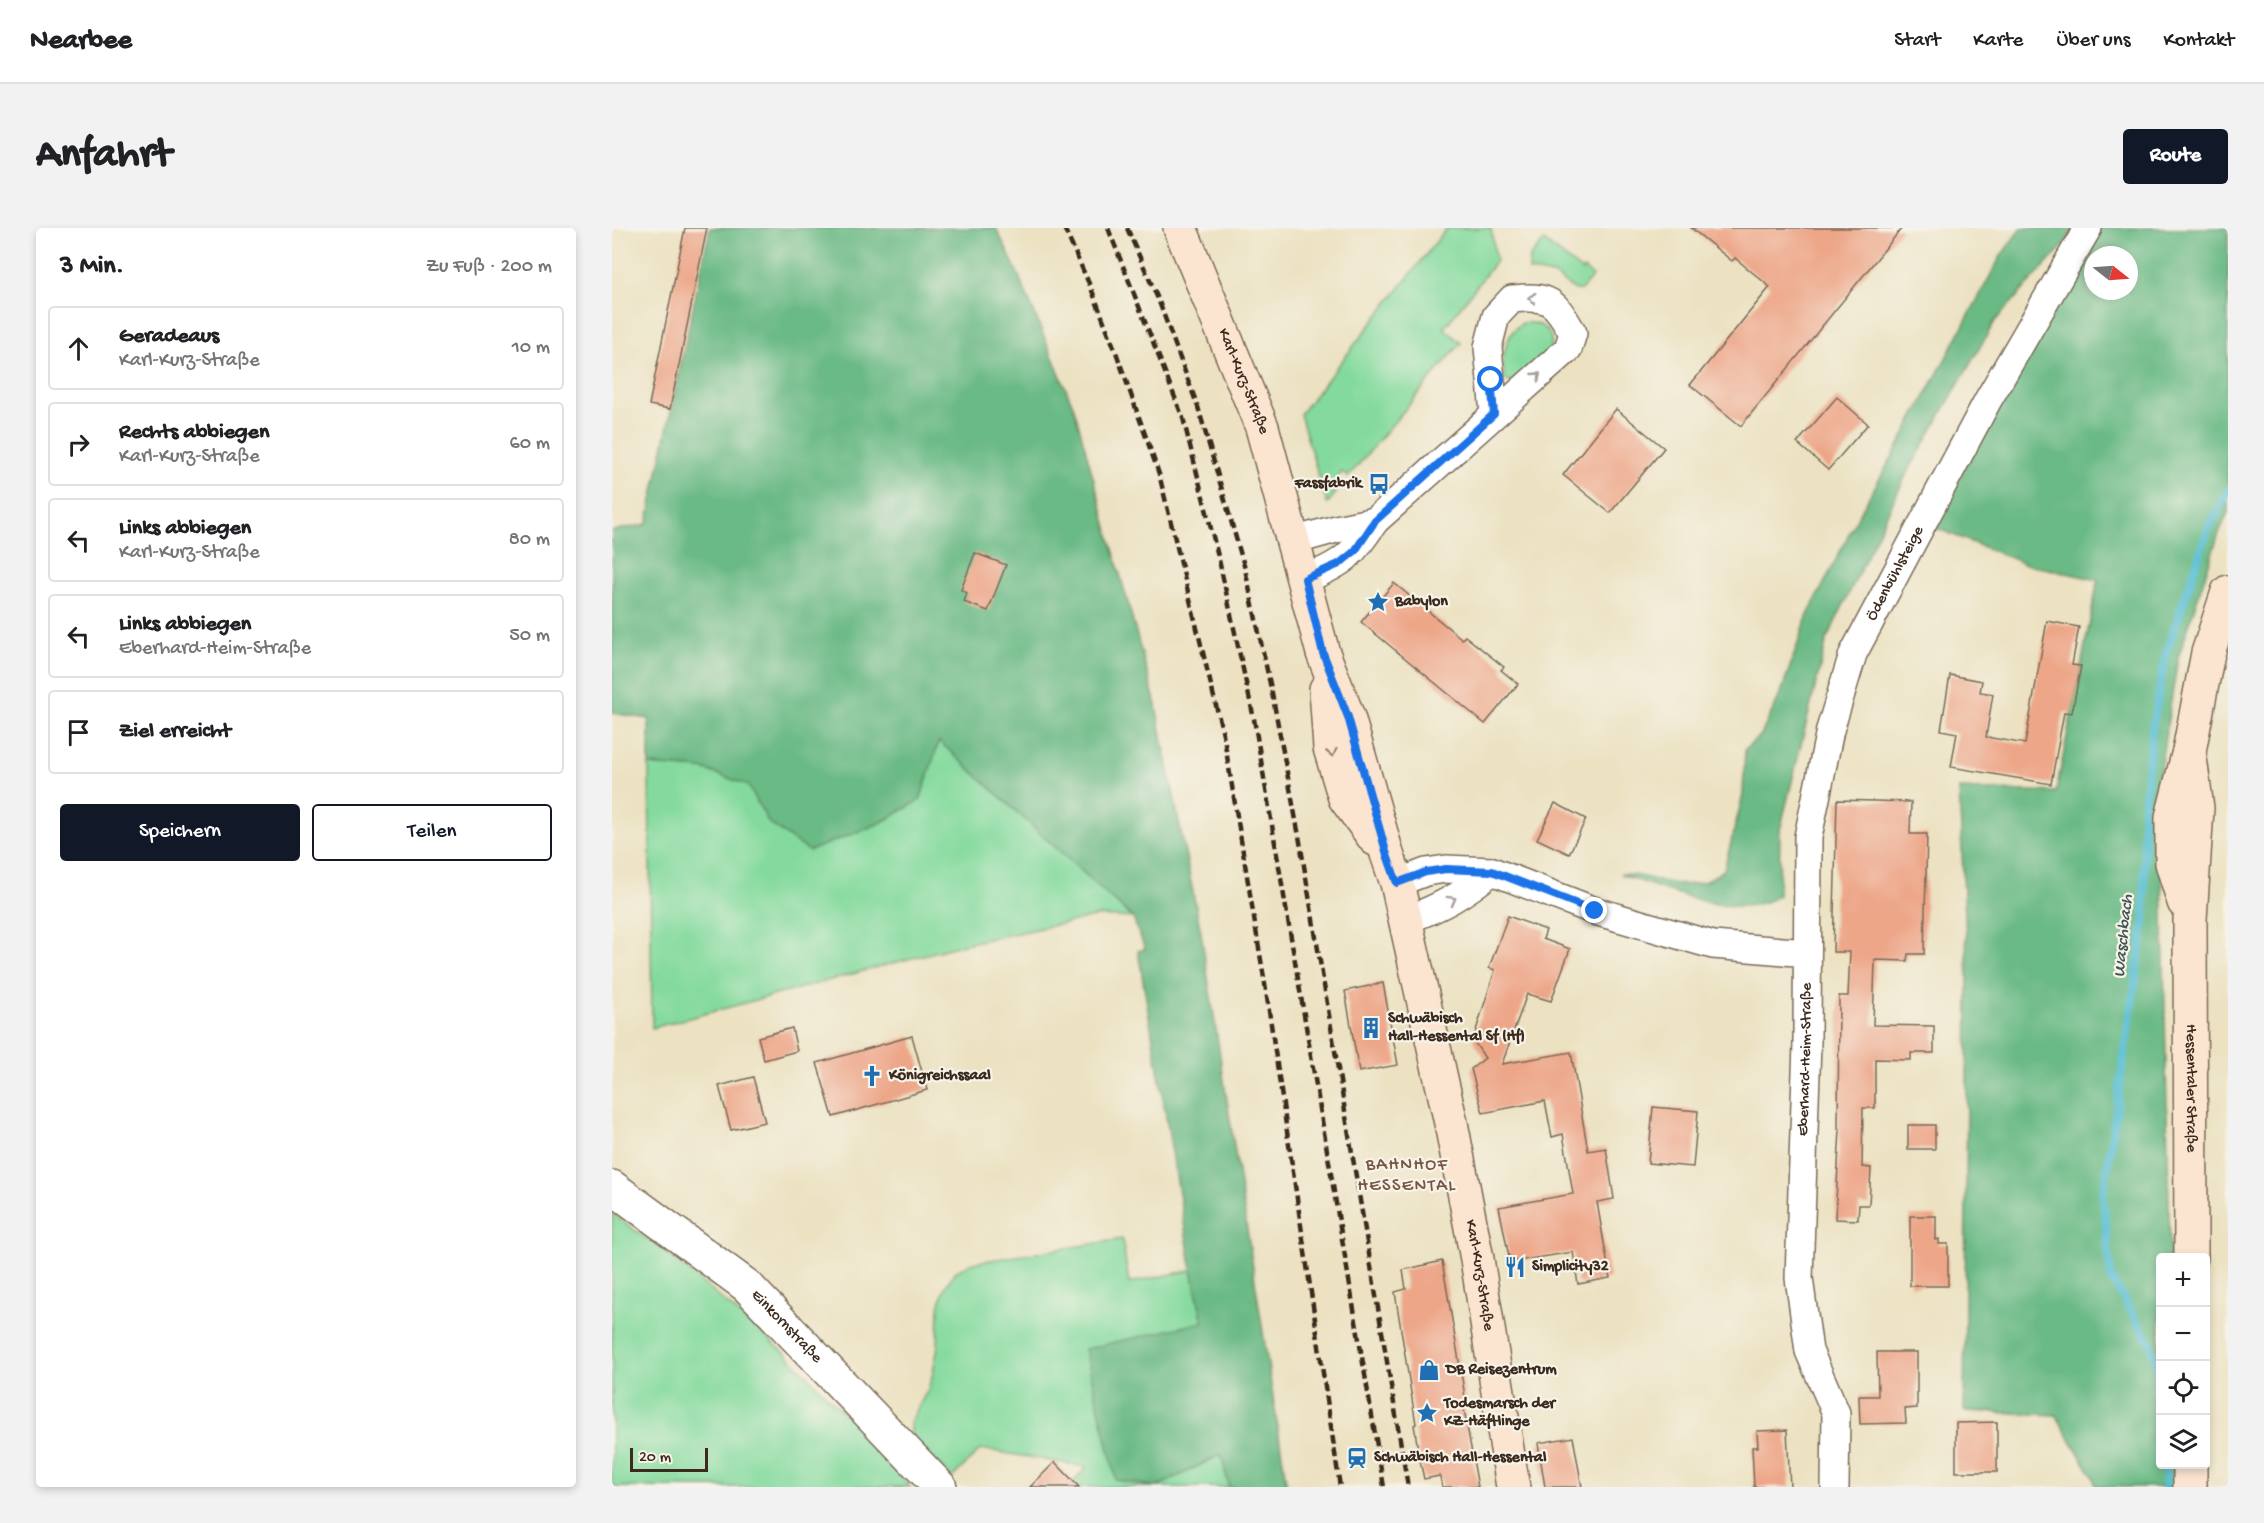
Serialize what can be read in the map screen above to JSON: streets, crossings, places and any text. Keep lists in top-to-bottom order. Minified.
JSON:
{"streets":{"main road":["Karl-Kurz-Straße","Hessentaler Straße"],"street":["Ödenbühlsteige","Eberhard-Heim-Straße","Einkornstraße"]},"crossings":[["Ödenbühlsteige","Eberhard-Heim-Straße"]],"districts":["BAHNHOF HESSENTAL"],"water":["Waschbach"],"places":{"bus stop":["Fassfabrik"],"place":["Babylon","Todesmarsch der KZ-Häftlinge"],"building":["Schwäbisch Hall-Hessental Sf (Hf)"],"church":["Königreichssaal"],"restaurant":["Simplicity32"],"shop":["DB Reisezentrum"],"station":["Schwäbisch Hall-Hessental"]},"scale_bar":"20 m","north":"right","page":{"header":"Nearbee","nav":["Start","Karte","Über uns","Kontakt"],"buttons":["Route",["Speichern","Teilen"]],"title":"Anfahrt","heading":["3 Min.","Zu Fuß · 200 m"],"list":[["Geradeaus","Karl-Kurz-Straße","10 m"],["Rechts abbiegen","Karl-Kurz-Straße","60 m"],["Links abbiegen","Karl-Kurz-Straße","80 m"],["Links abbiegen","Eberhard-Heim-Straße","50 m"],"Ziel erreicht"],"map_buttons":["+","−"],"scale":"20 m"}}
